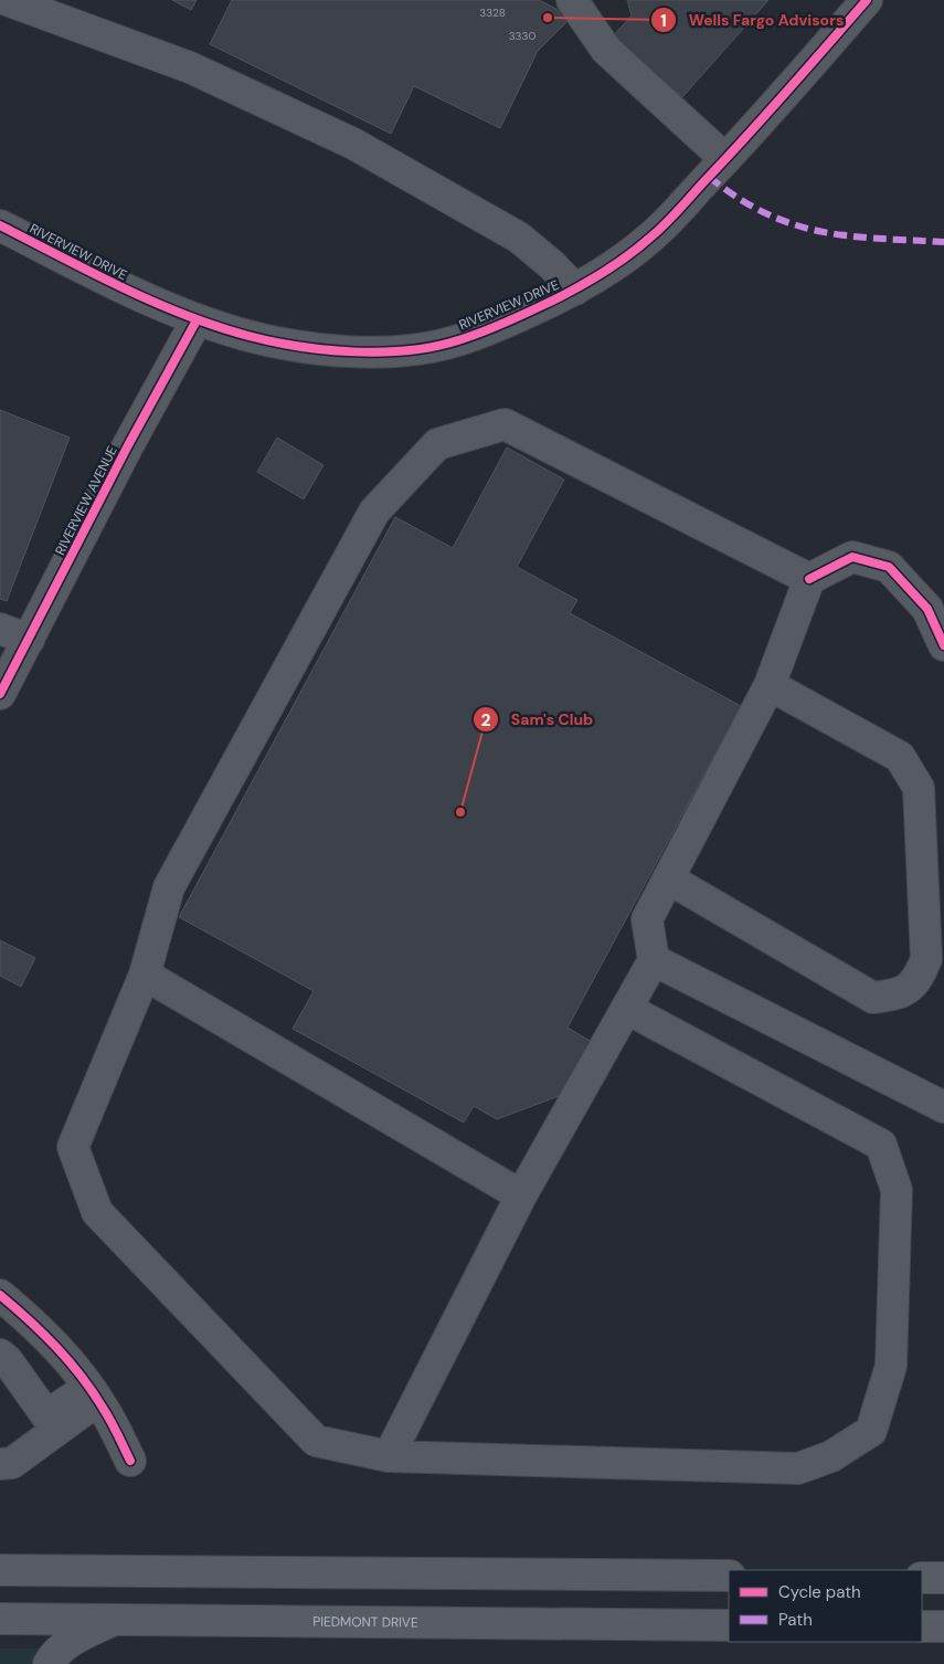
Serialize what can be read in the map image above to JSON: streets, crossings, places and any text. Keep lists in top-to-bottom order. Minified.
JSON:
{"streets":{"main road":["PIEDMONT DRIVE"],"street":["RIVERVIEW DRIVE","RIVERVIEW AVENUE"]},"crossings":[["RIVERVIEW DRIVE","RIVERVIEW AVENUE"]],"places":["Wells Fargo Advisors","Sam's Club"],"house_numbers":["3328","3330"],"legend":["Cycle path","Path"]}
